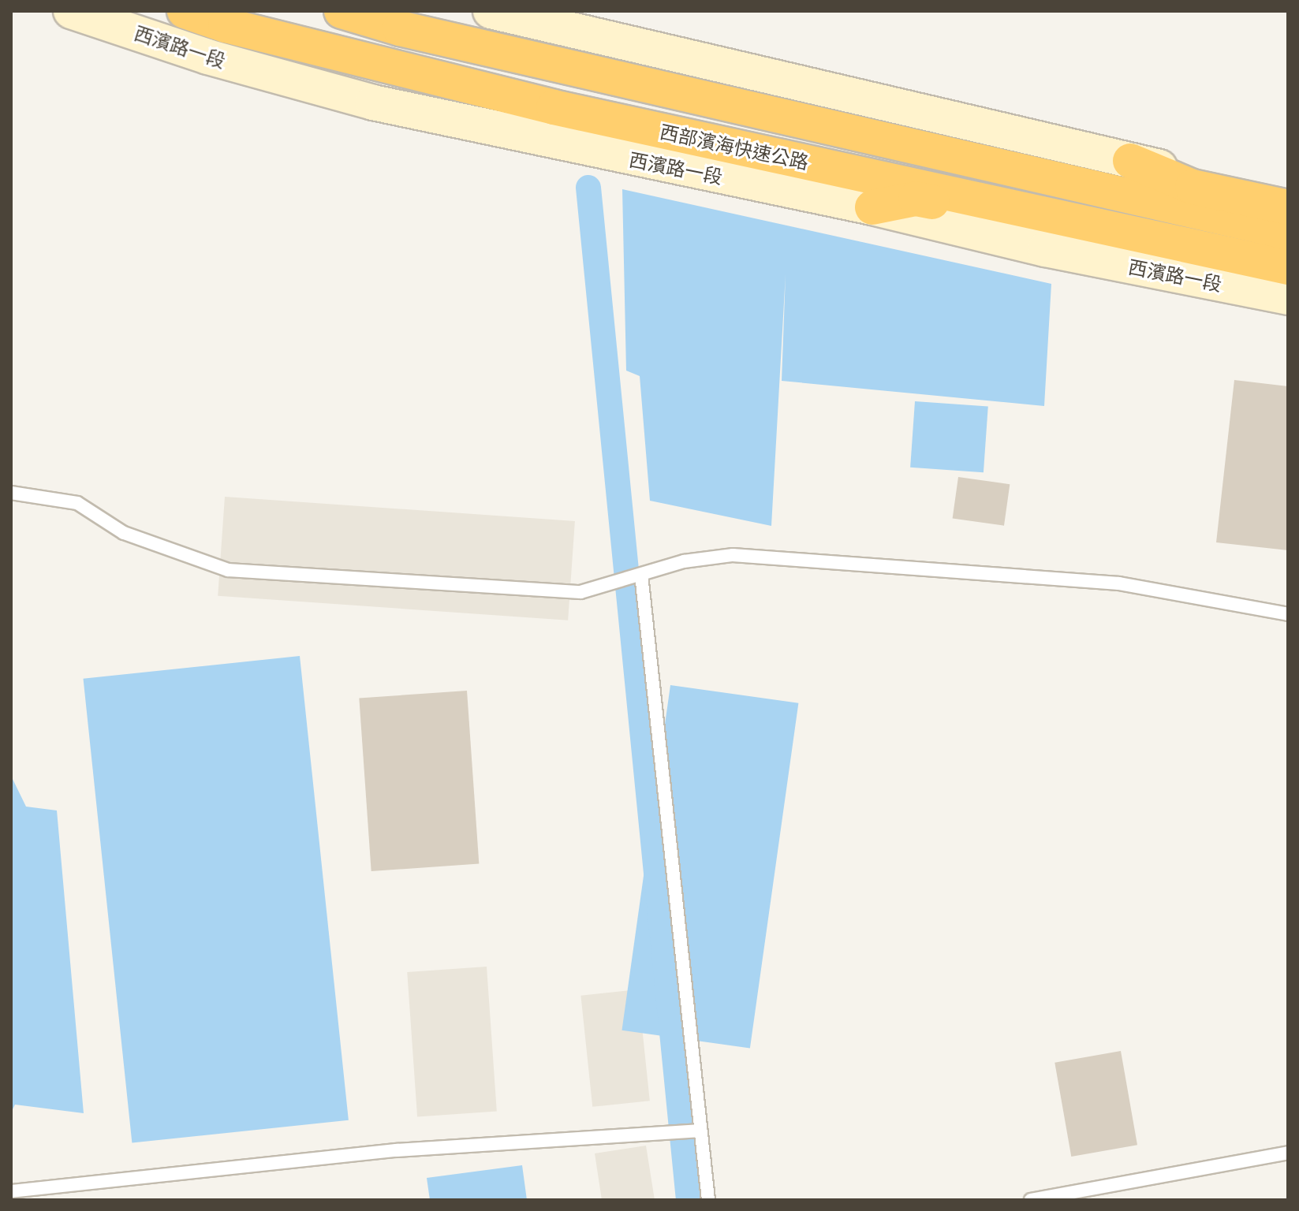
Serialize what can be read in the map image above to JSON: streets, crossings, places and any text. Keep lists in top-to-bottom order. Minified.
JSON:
{"streets":{"highway":["西部濱海快速公路"],"street":["西濱路一段"]}}
